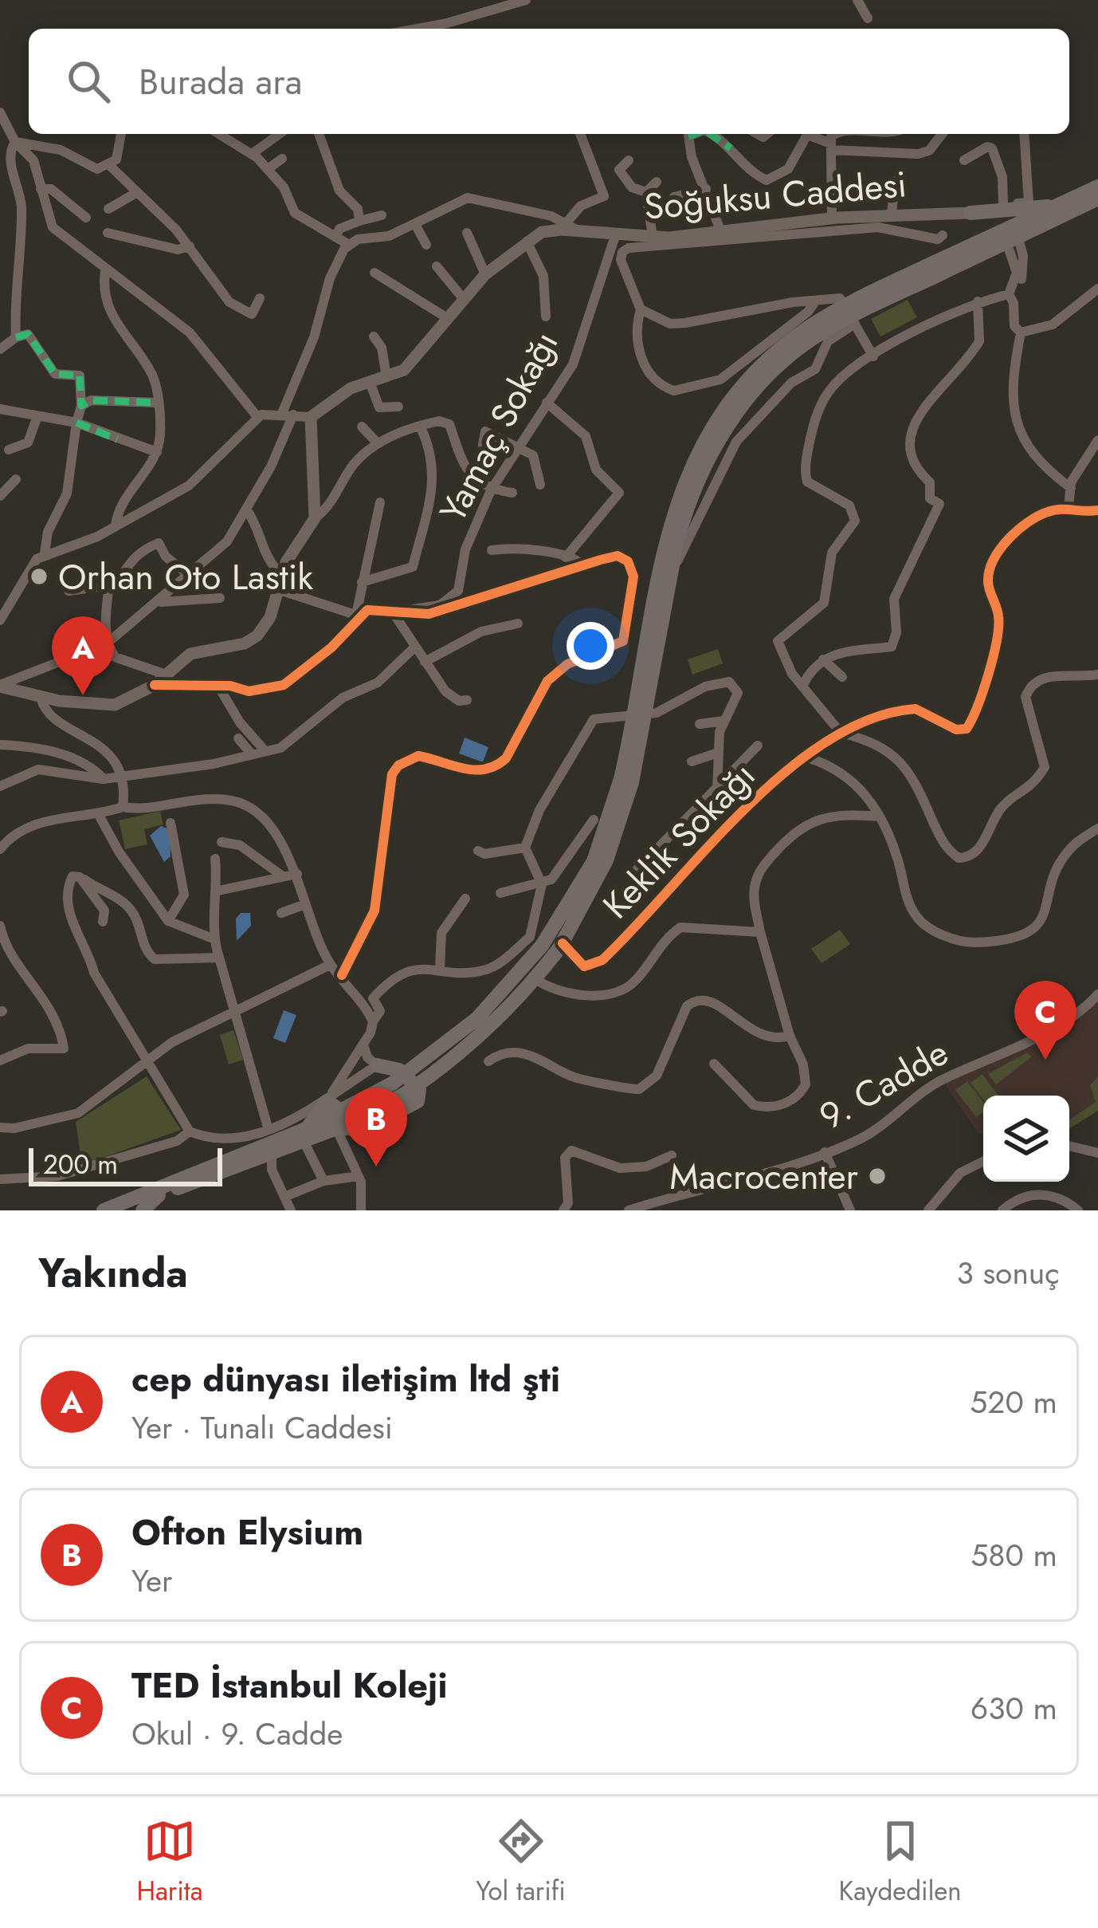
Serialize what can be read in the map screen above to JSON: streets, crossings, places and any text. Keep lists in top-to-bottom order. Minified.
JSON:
{"streets":{"main road":["Soğuksu Caddesi"],"street":["Yamaç Sokağı","Keklik Sokağı","9. Cadde"]},"crossings":[["Soğuksu Caddesi","Yamaç Sokağı"]],"places":["Orhan Oto Lastik","Macrocenter"],"scale_bar":"200 m","page":{"search":"Burada ara","pins":["A","C","B"],"scale":"200 m","heading":["Yakında","3 sonuç"],"list":[{"mark":"A","name":"cep dünyası iletişim ltd şti","note":"Yer · Tunalı Caddesi","value":"520 m"},{"mark":"B","name":"Ofton Elysium","note":"Yer","value":"580 m"},{"mark":"C","name":"TED İstanbul Koleji","note":"Okul · 9. Cadde","value":"630 m"}],"nav":["Harita","Yol tarifi","Kaydedilen"]}}
